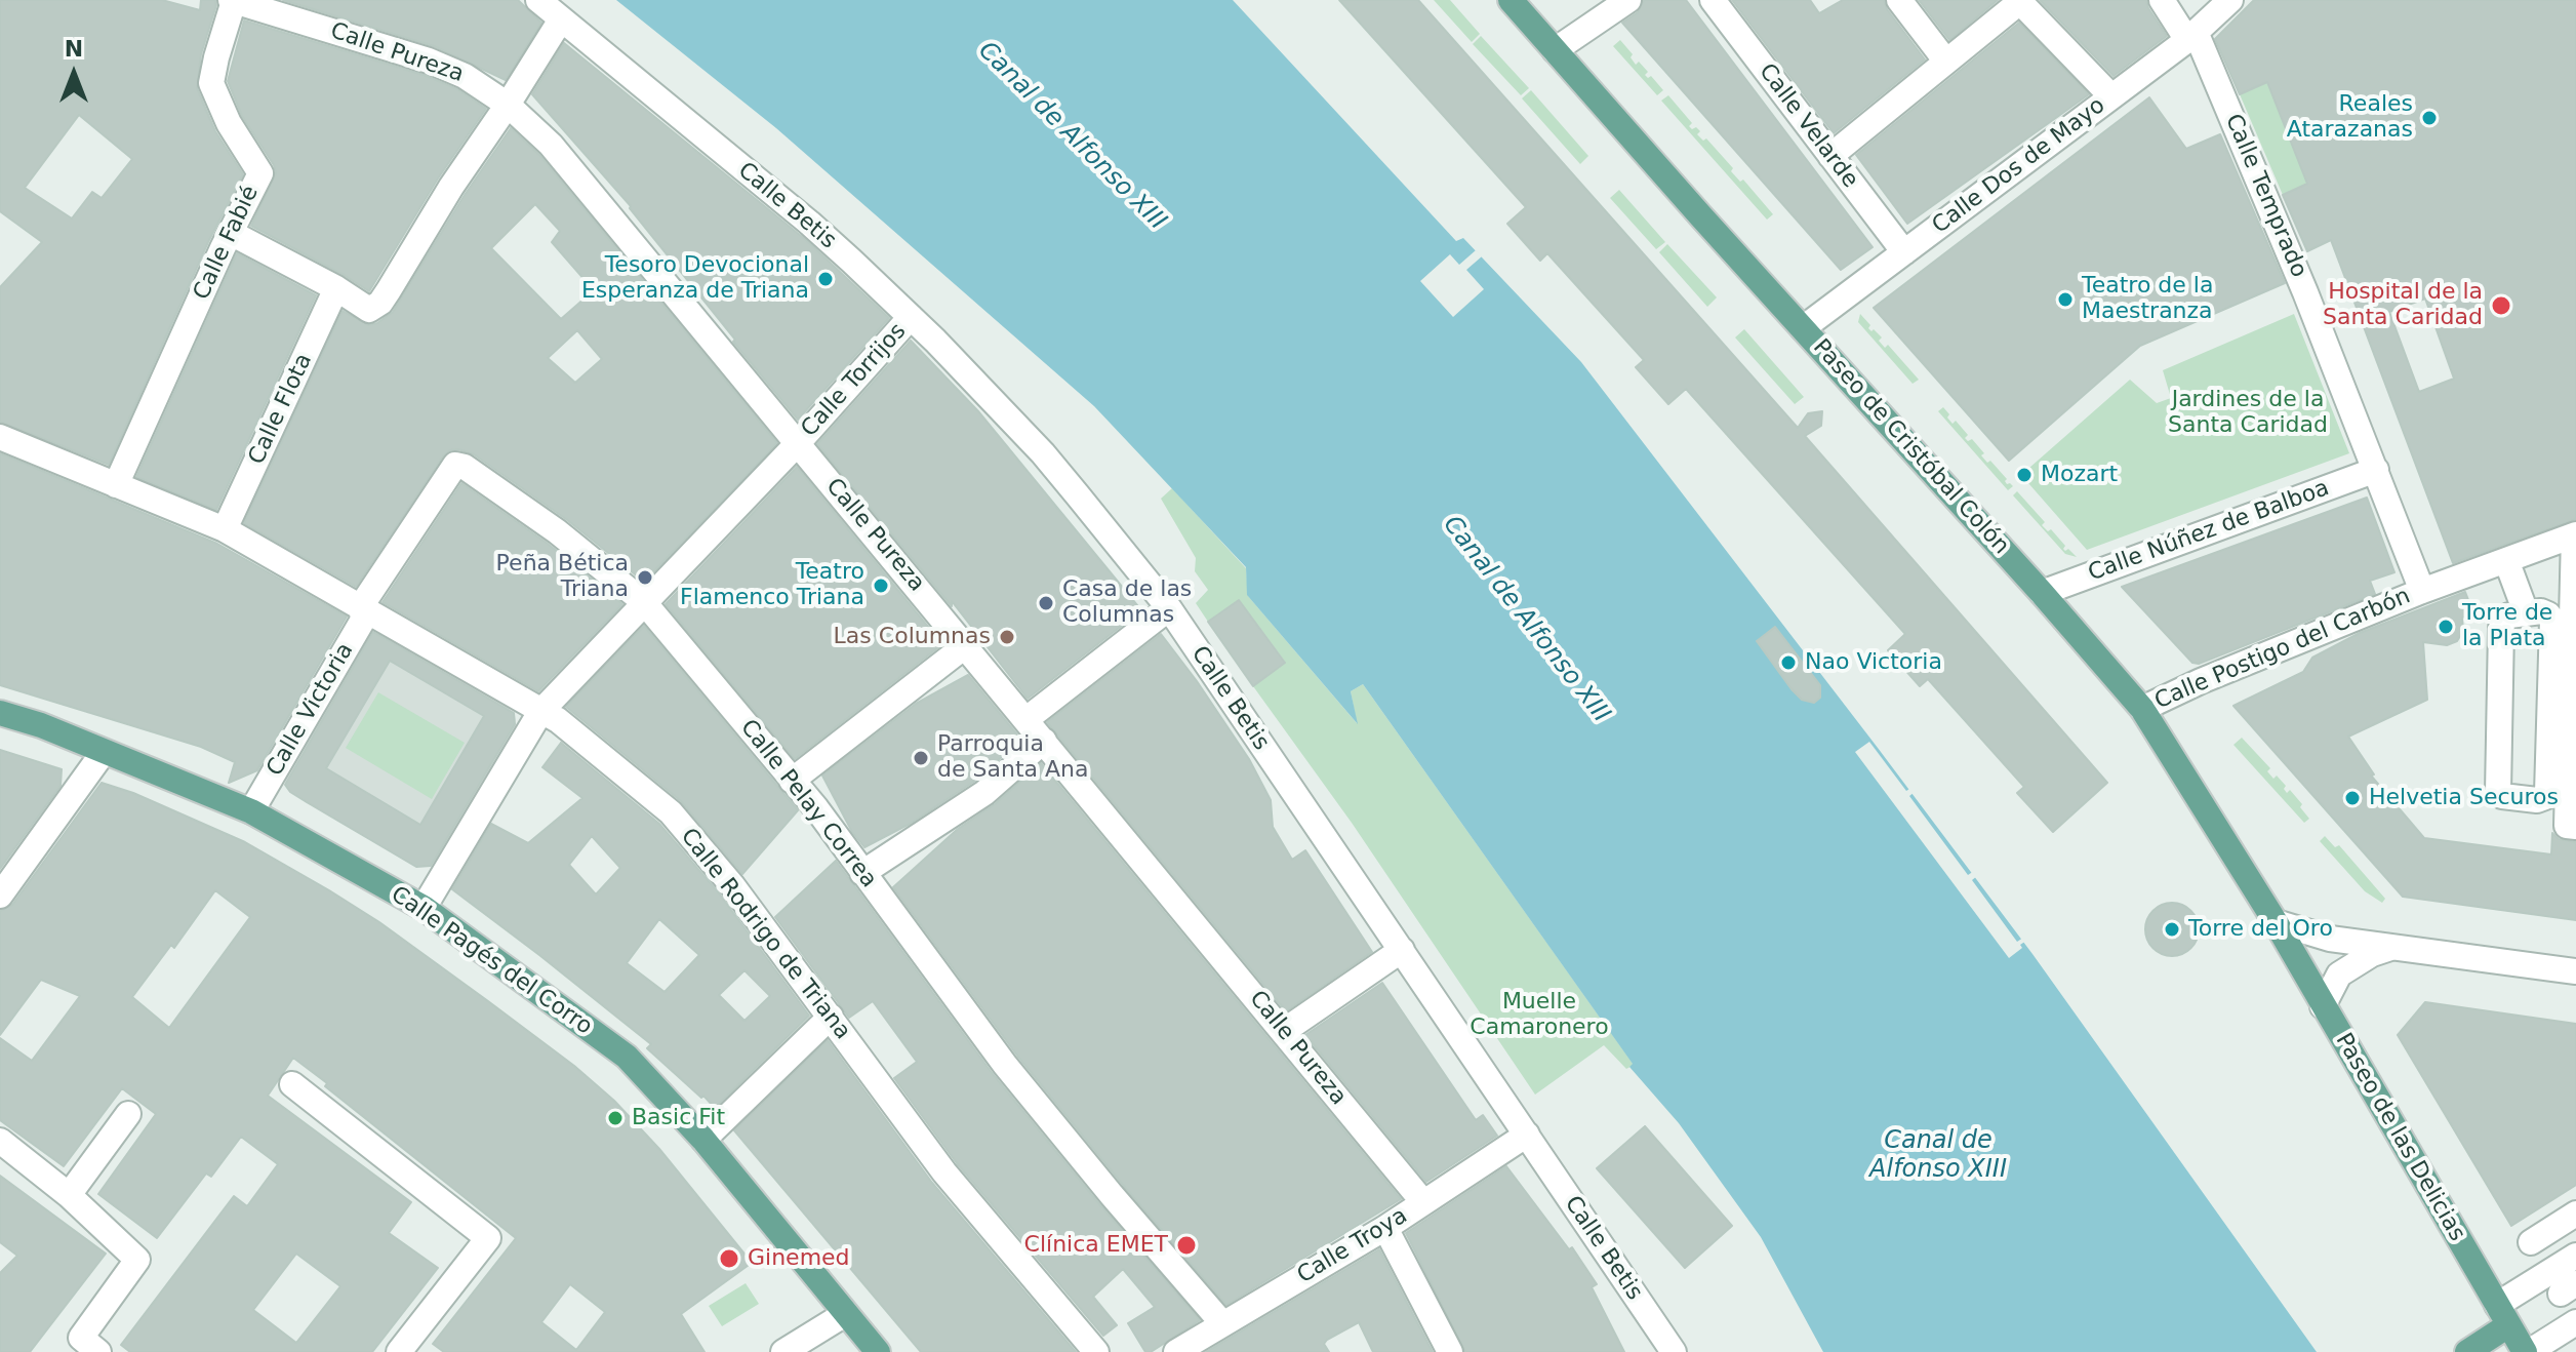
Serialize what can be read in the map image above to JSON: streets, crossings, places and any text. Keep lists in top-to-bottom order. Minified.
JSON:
{"streets":{"main road":["Paseo de Cristóbal Colón","Calle Pagés del Corro","Paseo de las Delicias"],"street":["Calle Pureza","Calle Velarde","Calle Dos de Mayo","Calle Temprado","Calle Betis","Calle Fabié","Calle Torrijos","Calle Flota","Calle Núñez de Balboa","Calle Postigo del Carbón","Calle Victoria","Calle Pelay Correa","Calle Rodrigo de Triana","Calle Troya"]},"crossings":[["Calle Pureza","Calle Fabié"],["Calle Pureza","Calle Torrijos"],["Calle Pureza","Calle Troya"],["Calle Velarde","Calle Dos de Mayo"],["Calle Dos de Mayo","Calle Temprado"],["Calle Dos de Mayo","Paseo de Cristóbal Colón"],["Calle Temprado","Calle Núñez de Balboa"],["Calle Temprado","Calle Postigo del Carbón"],["Calle Betis","Calle Torrijos"],["Calle Betis","Calle Troya"],["Calle Fabié","Calle Rodrigo de Triana"],["Calle Torrijos","Calle Pelay Correa"],["Calle Torrijos","Calle Rodrigo de Triana"],["Calle Torrijos","Calle Pagés del Corro"],["Calle Flota","Calle Rodrigo de Triana"],["Paseo de Cristóbal Colón","Calle Núñez de Balboa"],["Paseo de Cristóbal Colón","Calle Postigo del Carbón"],["Paseo de Cristóbal Colón","Paseo de las Delicias"],["Calle Victoria","Calle Pelay Correa"],["Calle Victoria","Calle Rodrigo de Triana"],["Calle Victoria","Calle Pagés del Corro"],["Calle Pelay Correa","Calle Rodrigo de Triana"],["Calle Pelay Correa","Calle Troya"]],"water":["Canal de Alfonso XIII"],"parks":["Jardines de la Santa Caridad","Muelle Camaronero"],"places":["Reales Atarazanas","Tesoro Devocional Esperanza de Triana","Teatro de la Maestranza","Hospital de la Santa Caridad","Mozart","Peña Bética Triana","Teatro Flamenco Triana","Casa de las Columnas","Torre de la Plata","Las Columnas","Nao Victoria","Parroquia de Santa Ana","Helvetia Securos","Torre del Oro","Basic Fit","Clínica EMET","Ginemed"],"north":"top"}
